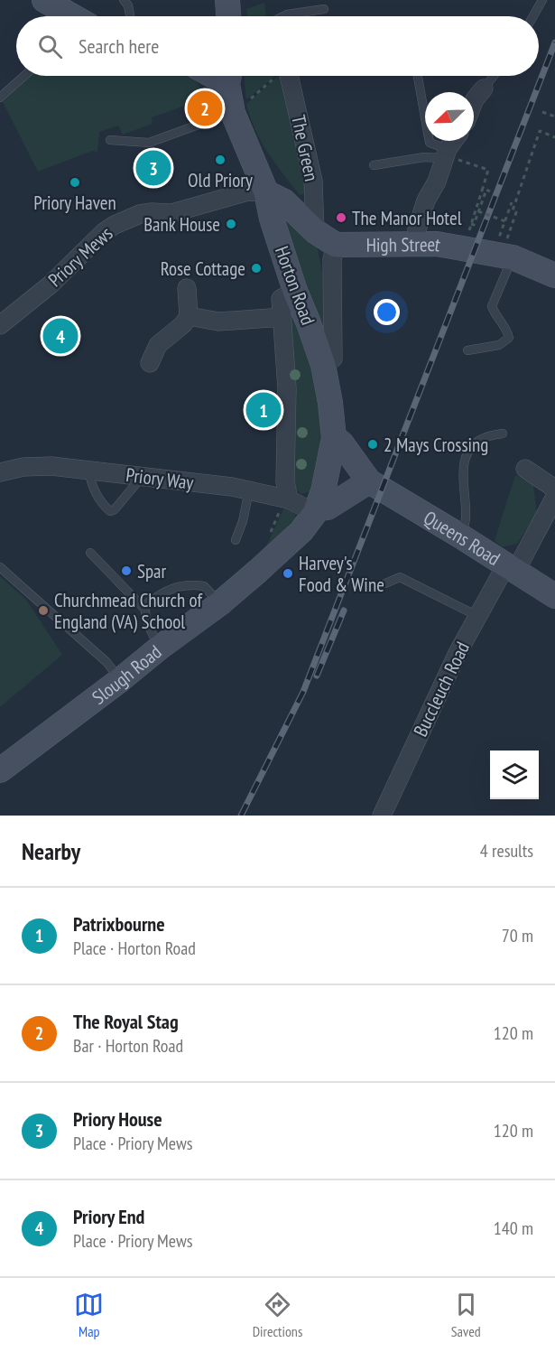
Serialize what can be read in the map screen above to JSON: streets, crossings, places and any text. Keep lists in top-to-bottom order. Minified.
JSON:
{"streets":{"main road":["High Street","Horton Road","Queens Road","Slough Road"],"street":["The Green","Priory Mews","Priory Way","Buccleuch Road"]},"crossings":[["Priory Mews","Horton Road"],["Horton Road","Priory Way"],["Horton Road","Queens Road"],["Horton Road","Slough Road"],["Priory Way","Slough Road"],["Queens Road","Buccleuch Road"]],"places":["Old Priory","Priory Haven","The Manor Hotel","Bank House","Rose Cottage","2 Mays Crossing","Spar","Harvey's Food & Wine","Churchmead Church of England (VA) School"],"north":"bottom left","page":{"search":"Search here","pins":["2","3","4","1"],"heading":["Nearby","4 results"],"list":[{"mark":"1","name":"Patrixbourne","note":"Place · Horton Road","value":"70 m"},{"mark":"2","name":"The Royal Stag","note":"Bar · Horton Road","value":"120 m"},{"mark":"3","name":"Priory House","note":"Place · Priory Mews","value":"120 m"},{"mark":"4","name":"Priory End","note":"Place · Priory Mews","value":"140 m"}],"nav":["Map","Directions","Saved"]}}
